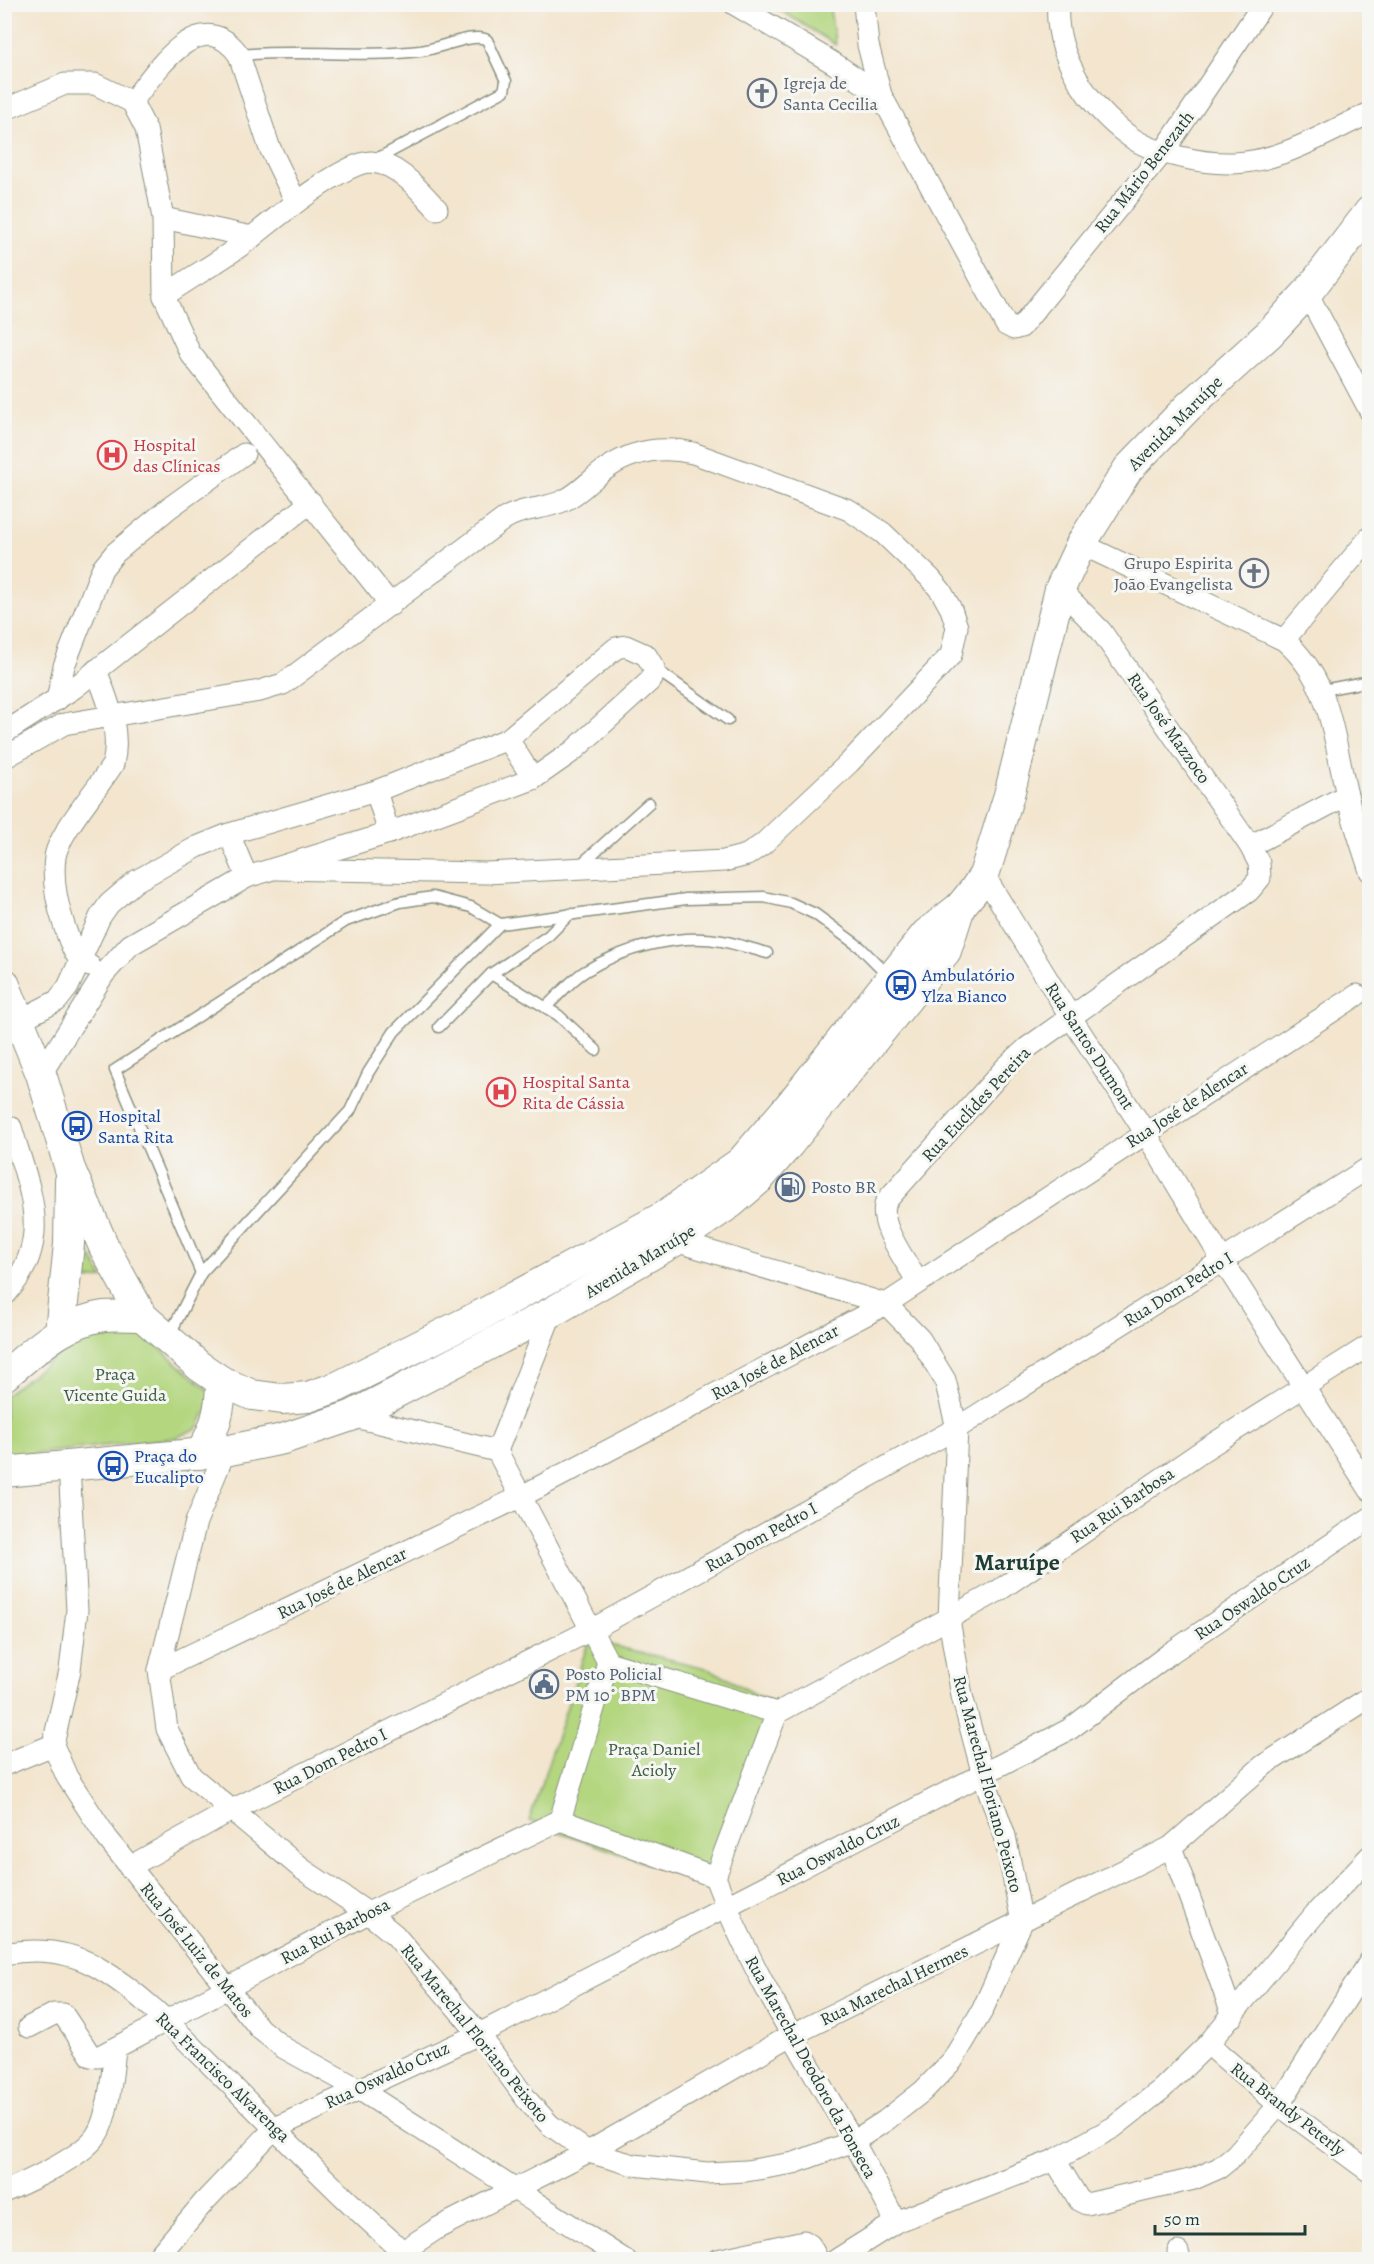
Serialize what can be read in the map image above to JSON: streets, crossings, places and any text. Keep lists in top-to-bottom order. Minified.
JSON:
{"streets":{"main road":["Avenida Maruípe"],"street":["Rua Mário Benezath","Rua José Mazzoco","Rua Santos Dumont","Rua Euclídes Pereira","Rua José de Alencar","Rua Dom Pedro I","Rua Rui Barbosa","Rua Oswaldo Cruz","Rua Marechal Floriano Peixoto","Rua José Luiz de Matos","Rua Marechal Hermes","Rua Marechal Deodoro da Fonseca","Rua Francisco Alvarenga","Rua Brandy Peterly"]},"crossings":[["Avenida Maruípe","Rua José Mazzoco"],["Avenida Maruípe","Rua Santos Dumont"],["Avenida Maruípe","Rua Marechal Floriano Peixoto"],["Rua José Mazzoco","Rua Euclídes Pereira"],["Rua Santos Dumont","Rua Euclídes Pereira"],["Rua Santos Dumont","Rua José de Alencar"],["Rua Santos Dumont","Rua Dom Pedro I"],["Rua Santos Dumont","Rua Rui Barbosa"],["Rua Euclídes Pereira","Rua José de Alencar"],["Rua José de Alencar","Rua Marechal Floriano Peixoto"],["Rua Dom Pedro I","Rua Marechal Floriano Peixoto"],["Rua Dom Pedro I","Rua José Luiz de Matos"],["Rua Rui Barbosa","Rua Marechal Floriano Peixoto"],["Rua Rui Barbosa","Rua José Luiz de Matos"],["Rua Rui Barbosa","Rua Francisco Alvarenga"],["Rua Oswaldo Cruz","Rua Marechal Floriano Peixoto"],["Rua Oswaldo Cruz","Rua José Luiz de Matos"],["Rua Oswaldo Cruz","Rua Marechal Deodoro da Fonseca"],["Rua Oswaldo Cruz","Rua Francisco Alvarenga"],["Rua Marechal Floriano Peixoto","Rua Marechal Hermes"],["Rua Marechal Floriano Peixoto","Rua Marechal Deodoro da Fonseca"],["Rua José Luiz de Matos","Rua Marechal Hermes"],["Rua Marechal Hermes","Rua Marechal Deodoro da Fonseca"],["Rua Marechal Hermes","Rua Francisco Alvarenga"]],"districts":["Maruípe"],"parks":["Praça Vicente Guida","Praça Daniel Acioly"],"places":{"church":["Igreja de Santa Cecilia","Grupo Espirita João Evangelista"],"hospital":["Hospital das Clínicas","Hospital Santa Rita de Cássia"],"bus stop":["Ambulatório Ylza Bianco","Hospital Santa Rita","Praça do Eucalipto"],"fuel station":["Posto BR"],"public building":["Posto Policial PM 10˚ BPM"]},"scale_bar":"50 m"}
